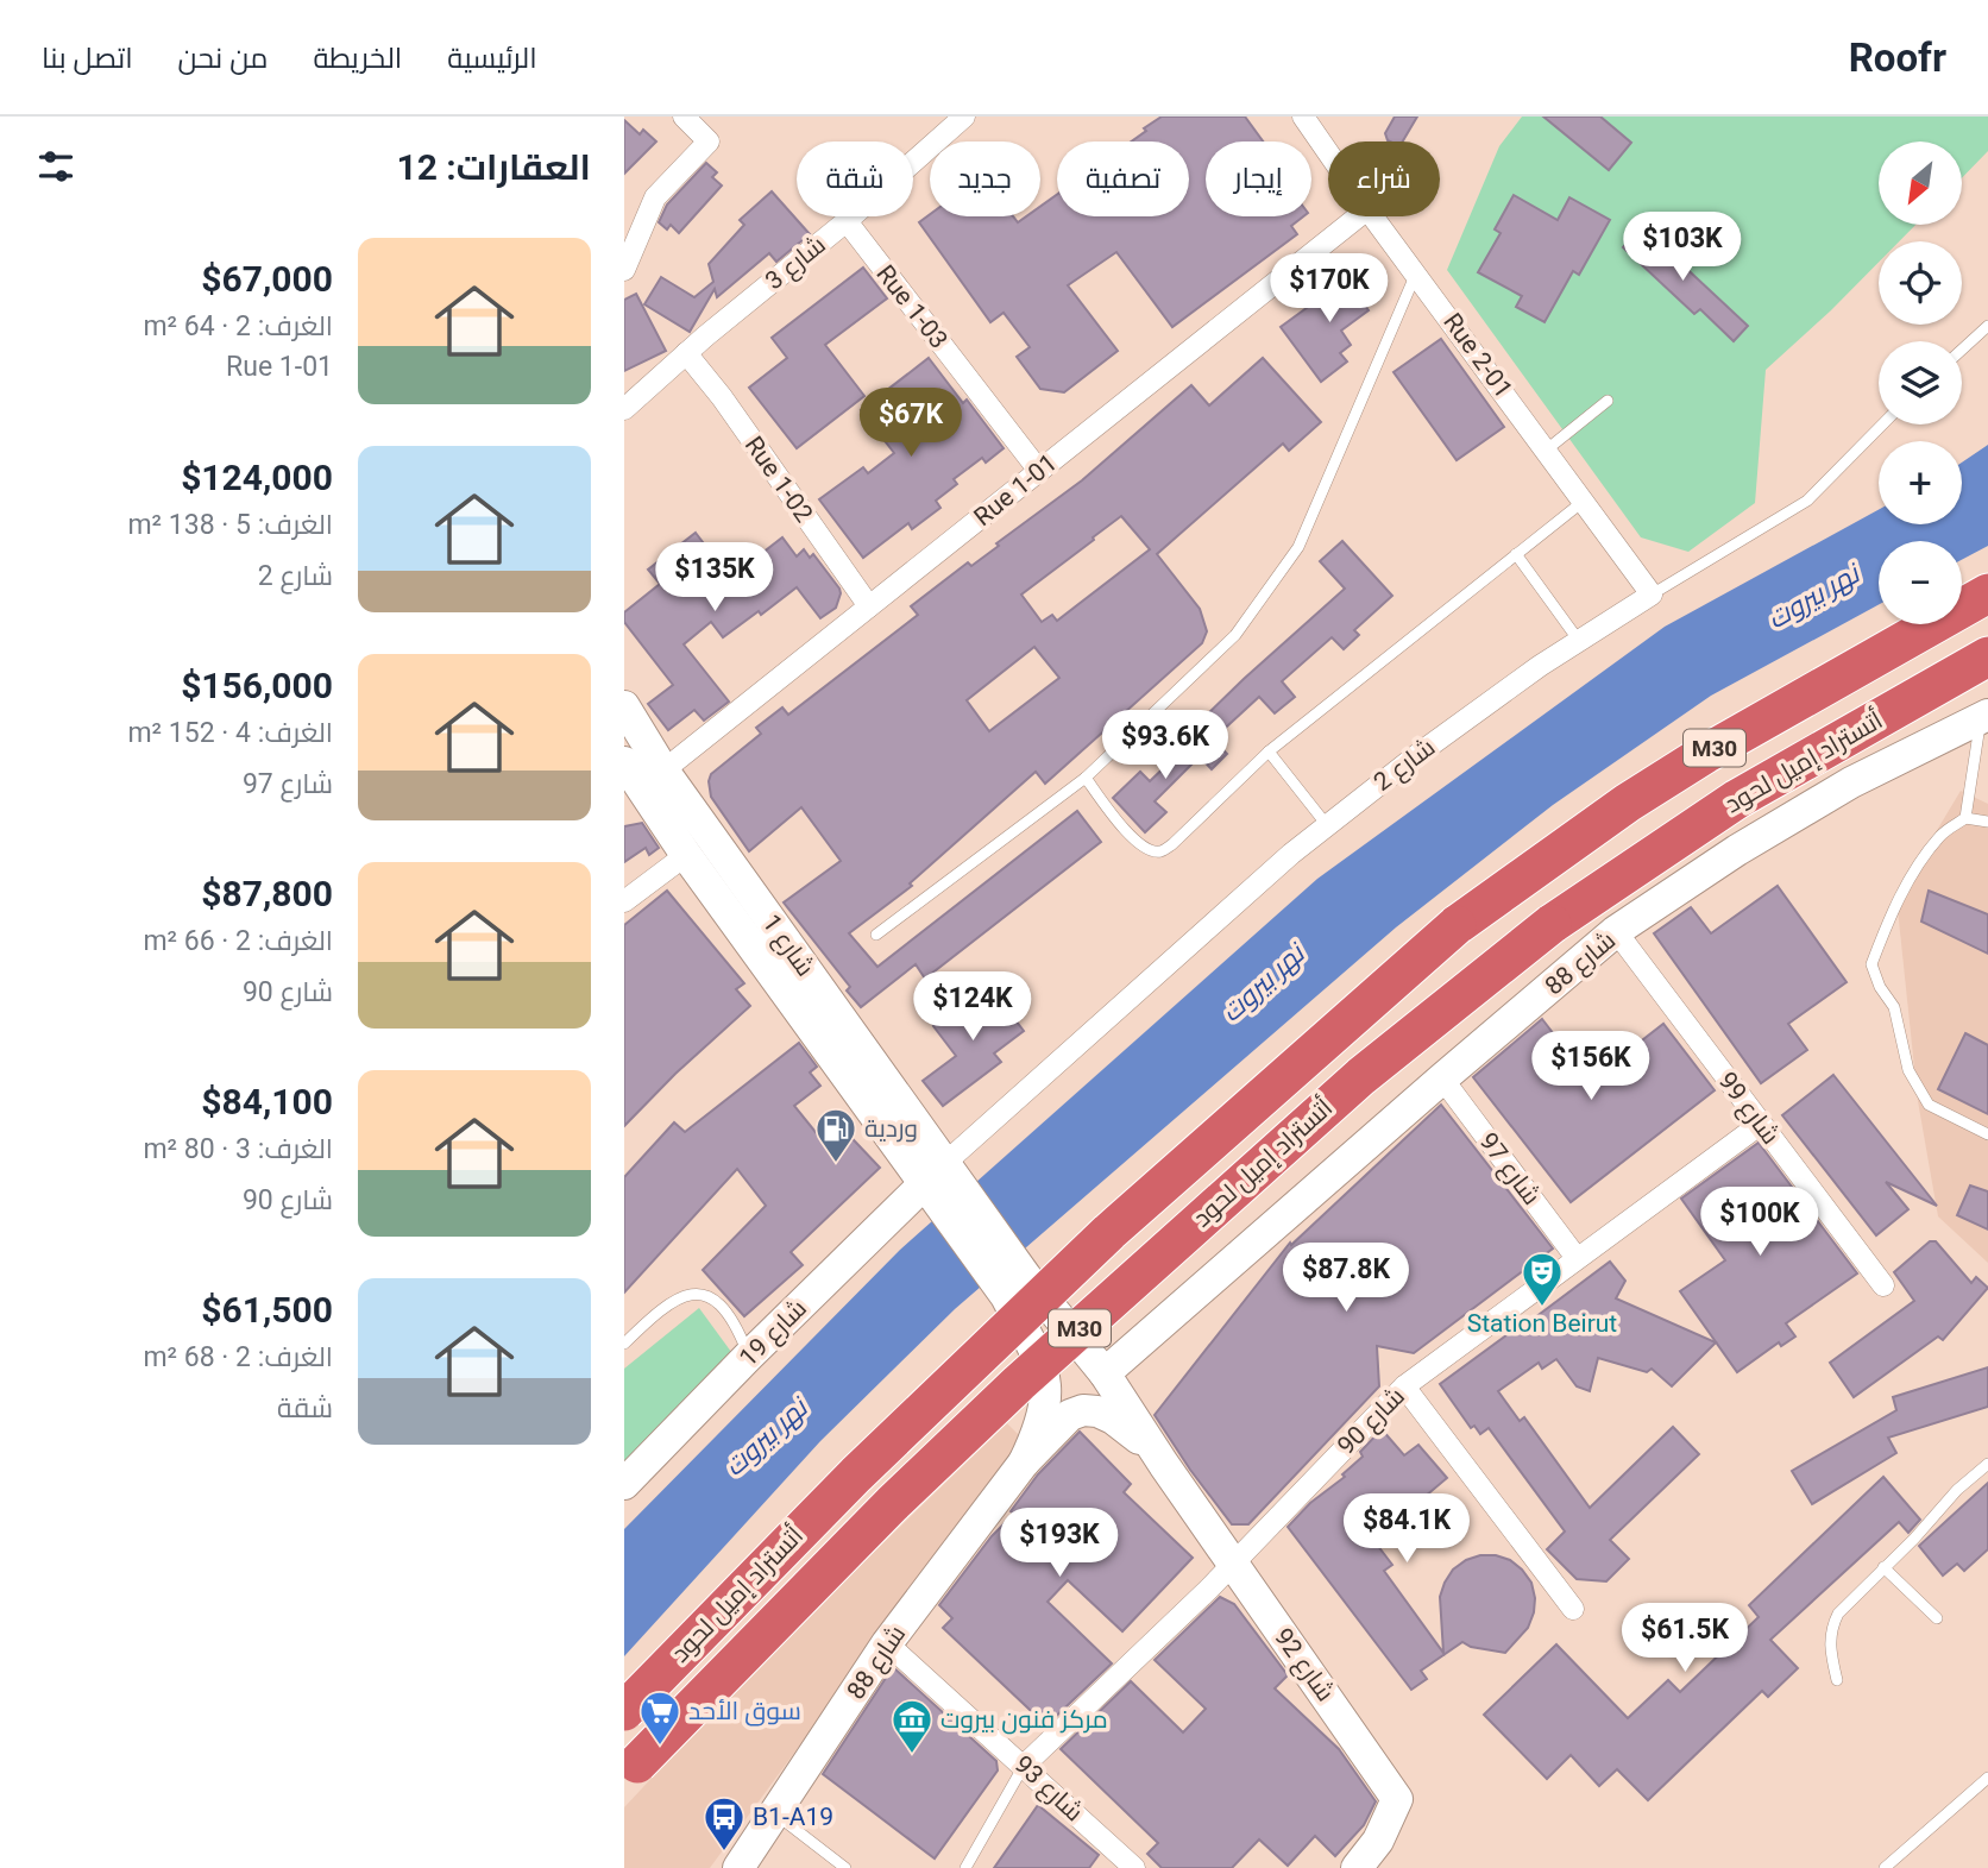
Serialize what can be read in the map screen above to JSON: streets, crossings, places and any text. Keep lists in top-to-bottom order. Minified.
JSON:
{"streets":{"highway":["M30","أتستراد إميل لحود"],"main road":["شارع 1","شارع 88","شارع 19","شارع 92"],"street":["شارع 3","Rue 1-03","Rue 2-01","Rue 1-02","Rue 1-01","شارع 2","شارع 99","شارع 97","شارع 90","شارع 93"]},"crossings":[["شارع 3","Rue 1-03"],["شارع 3","Rue 1-02"],["Rue 1-03","Rue 1-01"],["Rue 2-01","شارع 2"],["Rue 1-02","Rue 1-01"],["Rue 1-01","شارع 1"],["شارع 2","شارع 1"],["شارع 2","شارع 19"],["شارع 1","شارع 19"],["شارع 88","شارع 99"],["شارع 88","شارع 97"],["شارع 88","شارع 93"],["شارع 99","شارع 90"],["شارع 97","شارع 90"],["شارع 90","شارع 92"],["شارع 90","شارع 93"]],"water":["نهر بيروت"],"places":{"fuel station":["وردية"],"theatre":["Station Beirut"],"supermarket":["سوق الأحد"],"museum":["مركز فنون بيروت"],"bus stop":["B1-A19"]},"north":"bottom left","page":{"header":"Roofr","nav":["الرئيسية","الخريطة","من نحن","اتصل بنا"],"heading":"العقارات: 12","map_buttons":["+","−"],"chip":["شراء","إيجار","تصفية","جديد","شقة"],"price":["$103K","$170K","$67K","$135K","$93.6K","$124K","$156K","$100K","$87.8K","$84.1K","$193K","$61.5K"],"list":[{"name":"$67,000","note":"الغرف: 2 · 64 m² · Rue 1-01"},{"name":"$124,000","note":"الغرف: 5 · 138 m² · شارع 2"},{"name":"$156,000","note":"الغرف: 4 · 152 m² · شارع 97"},{"name":"$87,800","note":"الغرف: 2 · 66 m² · شارع 90"},{"name":"$84,100","note":"الغرف: 3 · 80 m² · شارع 90"},{"name":"$61,500","note":"الغرف: 2 · 68 m² · شقة"}]}}
